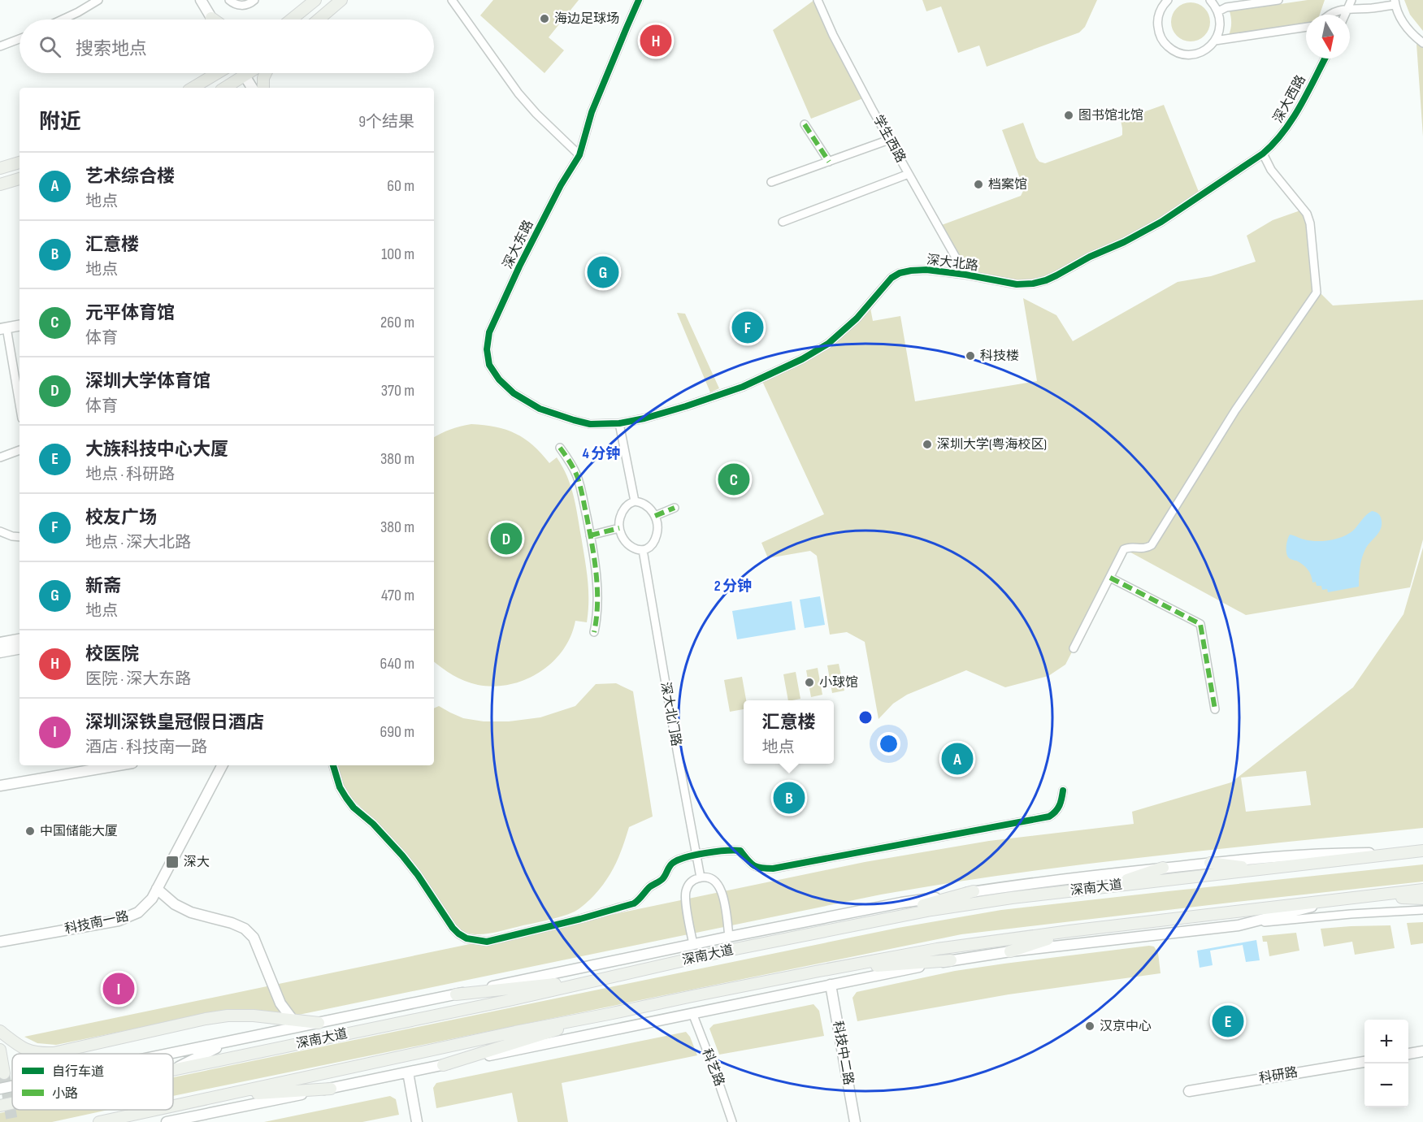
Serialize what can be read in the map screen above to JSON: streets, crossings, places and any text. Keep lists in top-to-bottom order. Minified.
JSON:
{"streets":{"main road":["深南大道","科技南一路","科技中二路","科研路"],"street":["深大西路","学生西路","深大东路","深大北路","深大北门路","科艺路"]},"crossings":[["深大西路","深大北路"],["学生西路","深大北路"],["深大东路","深大北路"]],"places":{"other":["海边足球场","图书馆北馆","档案馆","科技楼","深圳大学(粤海校区)","小球馆","中国储能大厦","汉京中心"],"transit":["深大"]},"legend":["自行车道","小路"],"north":"bottom","page":{"search":"搜索地点","pins":["H","G","F","C","D","A","B","I","E"],"heading":["附近","9个结果"],"list":[{"mark":"A","name":"艺术综合楼","note":"地点","value":"60 m"},{"mark":"B","name":"汇意楼","note":"地点","value":"100 m"},{"mark":"C","name":"元平体育馆","note":"体育","value":"260 m"},{"mark":"D","name":"深圳大学体育馆","note":"体育","value":"370 m"},{"mark":"E","name":"大族科技中心大厦","note":"地点 · 科研路","value":"380 m"},{"mark":"F","name":"校友广场","note":"地点 · 深大北路","value":"380 m"},{"mark":"G","name":"新斋","note":"地点","value":"470 m"},{"mark":"H","name":"校医院","note":"医院 · 深大东路","value":"640 m"},{"mark":"I","name":"深圳深铁皇冠假日酒店","note":"酒店 · 科技南一路","value":"690 m"}],"popup":["汇意楼","地点"],"map_buttons":["+","−"]},"rings":["4 分钟","2 分钟"]}
